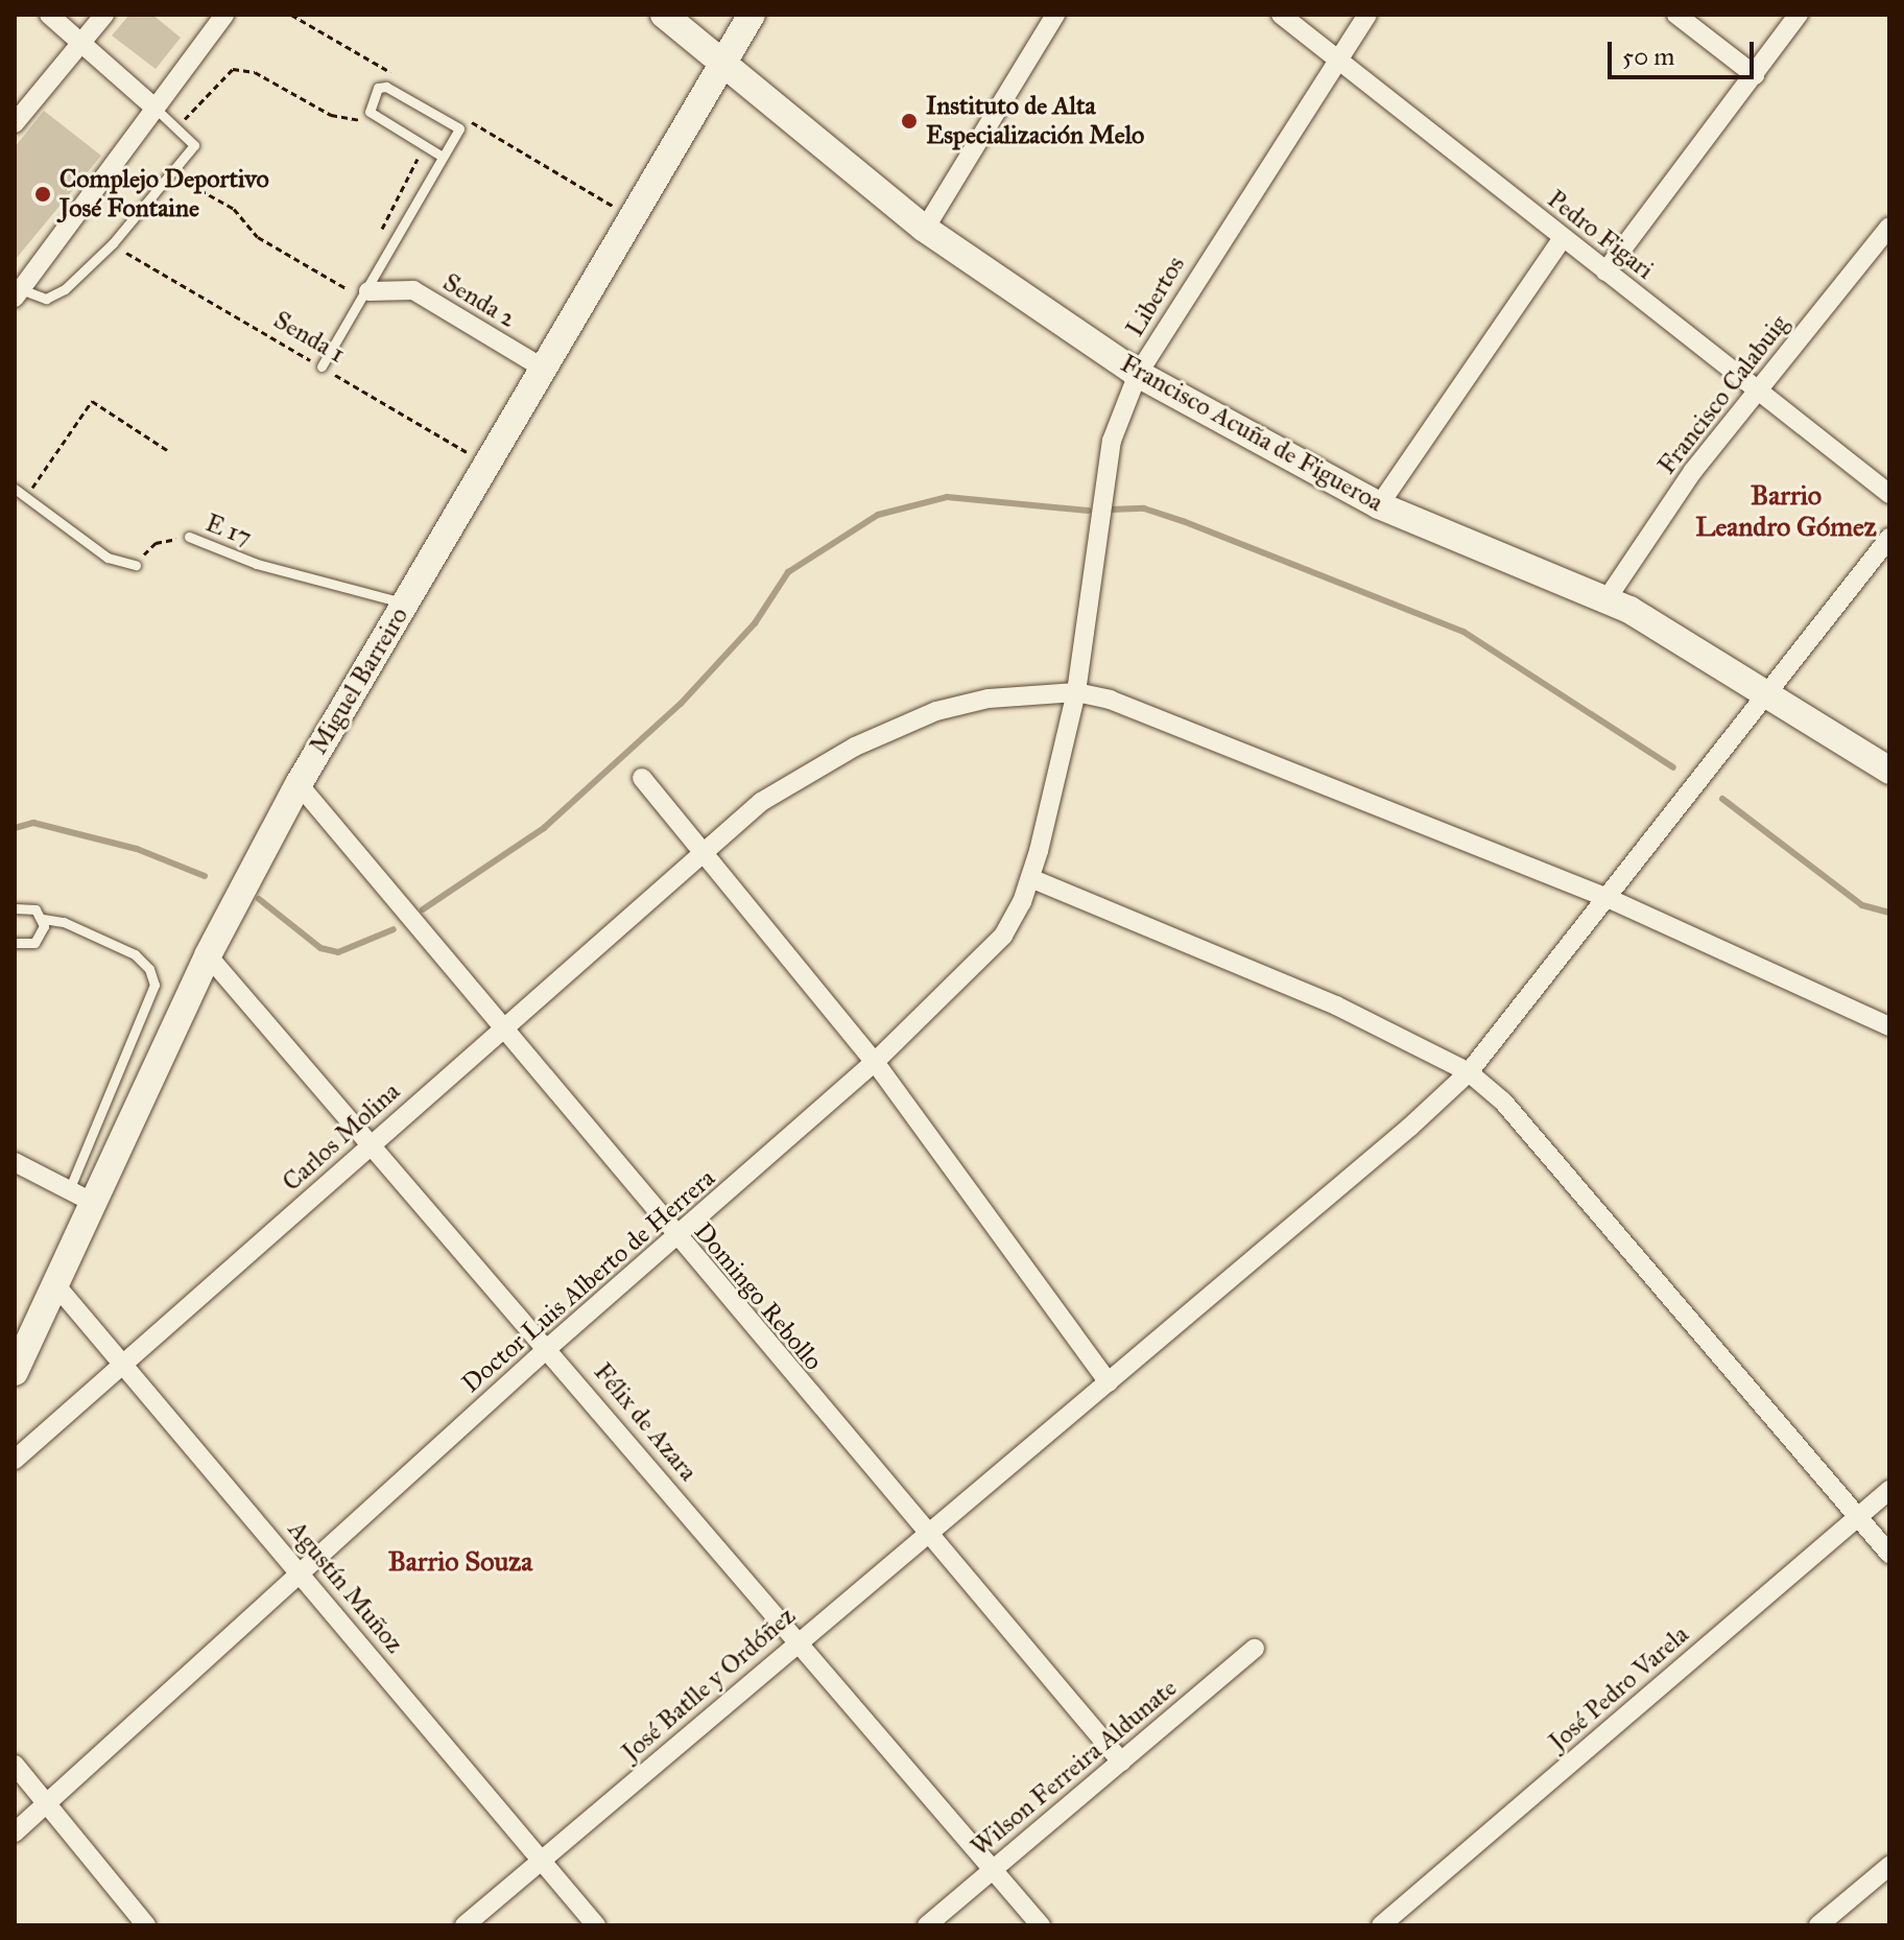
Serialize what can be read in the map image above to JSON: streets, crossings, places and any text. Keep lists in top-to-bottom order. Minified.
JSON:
{"streets":{"street":["Pedro Figari","Libertos","Senda 2","Francisco Calabuig","Francisco Acuña de Figueroa","Miguel Barreiro","Carlos Molina","Doctor Luis Alberto de Herrera","Domingo Rebollo","Félix de Azara","Agustín Muñoz","José Batlle y Ordóñez","José Pedro Varela","Wilson Ferreira Aldunate"],"lane":["E 17"],"path":["Senda 1"]},"crossings":[["Pedro Figari","Libertos"],["Pedro Figari","Francisco Calabuig"],["Libertos","Francisco Acuña de Figueroa"],["Libertos","Carlos Molina"],["Libertos","Doctor Luis Alberto de Herrera"],["Senda 2","Miguel Barreiro"],["Senda 1","Miguel Barreiro"],["Francisco Calabuig","Francisco Acuña de Figueroa"],["Francisco Acuña de Figueroa","Miguel Barreiro"],["Francisco Acuña de Figueroa","José Batlle y Ordóñez"],["E 17","Miguel Barreiro"],["Miguel Barreiro","Domingo Rebollo"],["Miguel Barreiro","Félix de Azara"],["Miguel Barreiro","Agustín Muñoz"],["Carlos Molina","Doctor Luis Alberto de Herrera"],["Carlos Molina","Domingo Rebollo"],["Carlos Molina","Félix de Azara"],["Carlos Molina","Agustín Muñoz"],["Carlos Molina","José Batlle y Ordóñez"],["Doctor Luis Alberto de Herrera","Domingo Rebollo"],["Doctor Luis Alberto de Herrera","Félix de Azara"],["Doctor Luis Alberto de Herrera","Agustín Muñoz"],["Domingo Rebollo","José Batlle y Ordóñez"],["Domingo Rebollo","Wilson Ferreira Aldunate"],["Félix de Azara","José Batlle y Ordóñez"],["Félix de Azara","Wilson Ferreira Aldunate"],["Agustín Muñoz","José Batlle y Ordóñez"]],"districts":["Barrio Leandro Gómez","Barrio Souza"],"places":["Instituto de Alta Especialización Melo","Complejo Deportivo José Fontaine"],"scale_bar":"50 m"}
